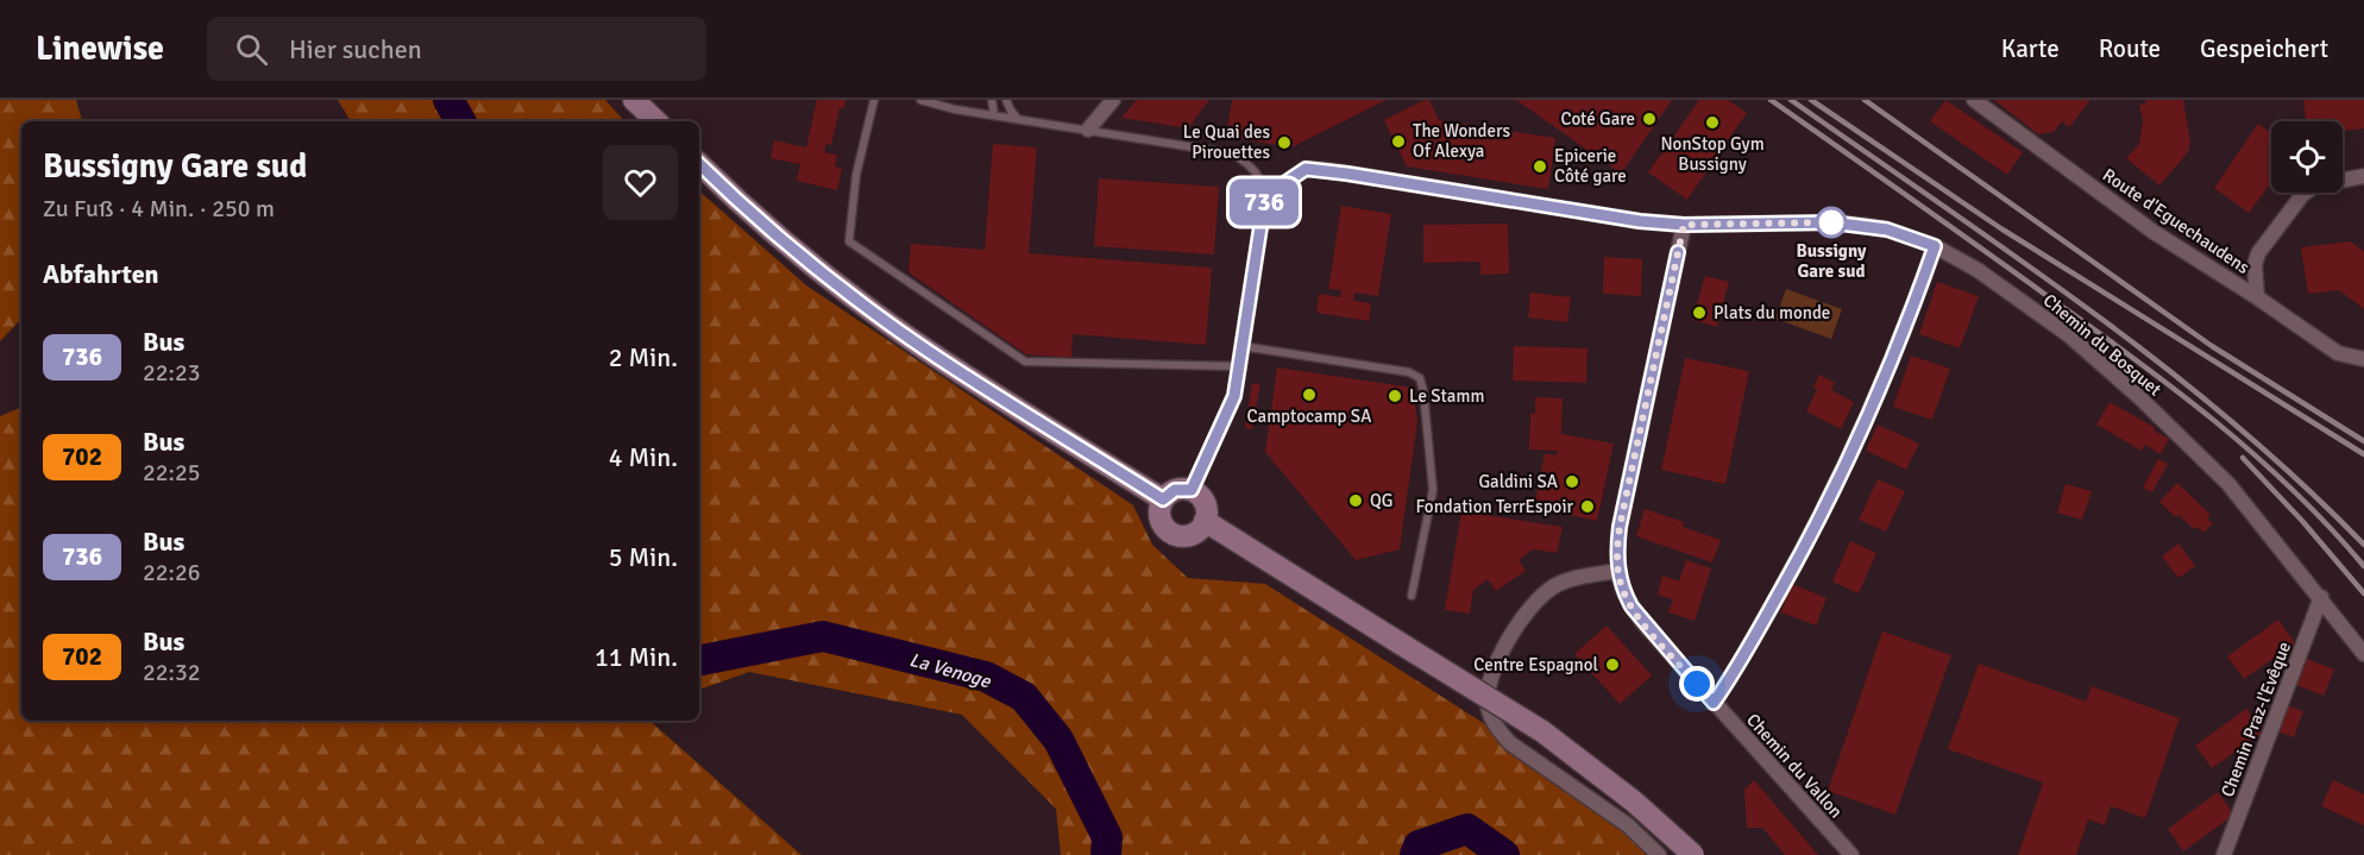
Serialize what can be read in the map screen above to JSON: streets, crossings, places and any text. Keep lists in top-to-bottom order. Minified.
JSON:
{"streets":{"street":["Route d'Eguechaudens","Chemin du Bosquet","Chemin Praz-l'Evêque","Chemin du Vallon"]},"crossings":[["Chemin du Bosquet","Chemin Praz-l'Evêque"],["Chemin du Bosquet","Chemin du Vallon"]],"water":["La Venoge"],"places":["Coté Gare","NonStop Gym Bussigny","The Wonders Of Alexya","Le Quai des Pirouettes","Epicerie Côté gare","Bussigny Gare sud","Plats du monde","Camptocamp SA","Le Stamm","Galdini SA","QG","Fondation TerrEspoir","Centre Espagnol"],"lines":["bus line 736"],"page":{"header":"Linewise","search":"Hier suchen","nav":["Karte","Route","Gespeichert"],"on_map":"736","heading":[["Bussigny Gare sud","Zu Fuß · 4 Min. · 250 m"],"Abfahrten"],"list":[{"mark":"736","name":"Bus","note":"22:23","value":"2 Min."},{"mark":"702","name":"Bus","note":"22:25","value":"4 Min."},{"mark":"736","name":"Bus","note":"22:26","value":"5 Min."},{"mark":"702","name":"Bus","note":"22:32","value":"11 Min."}]}}
